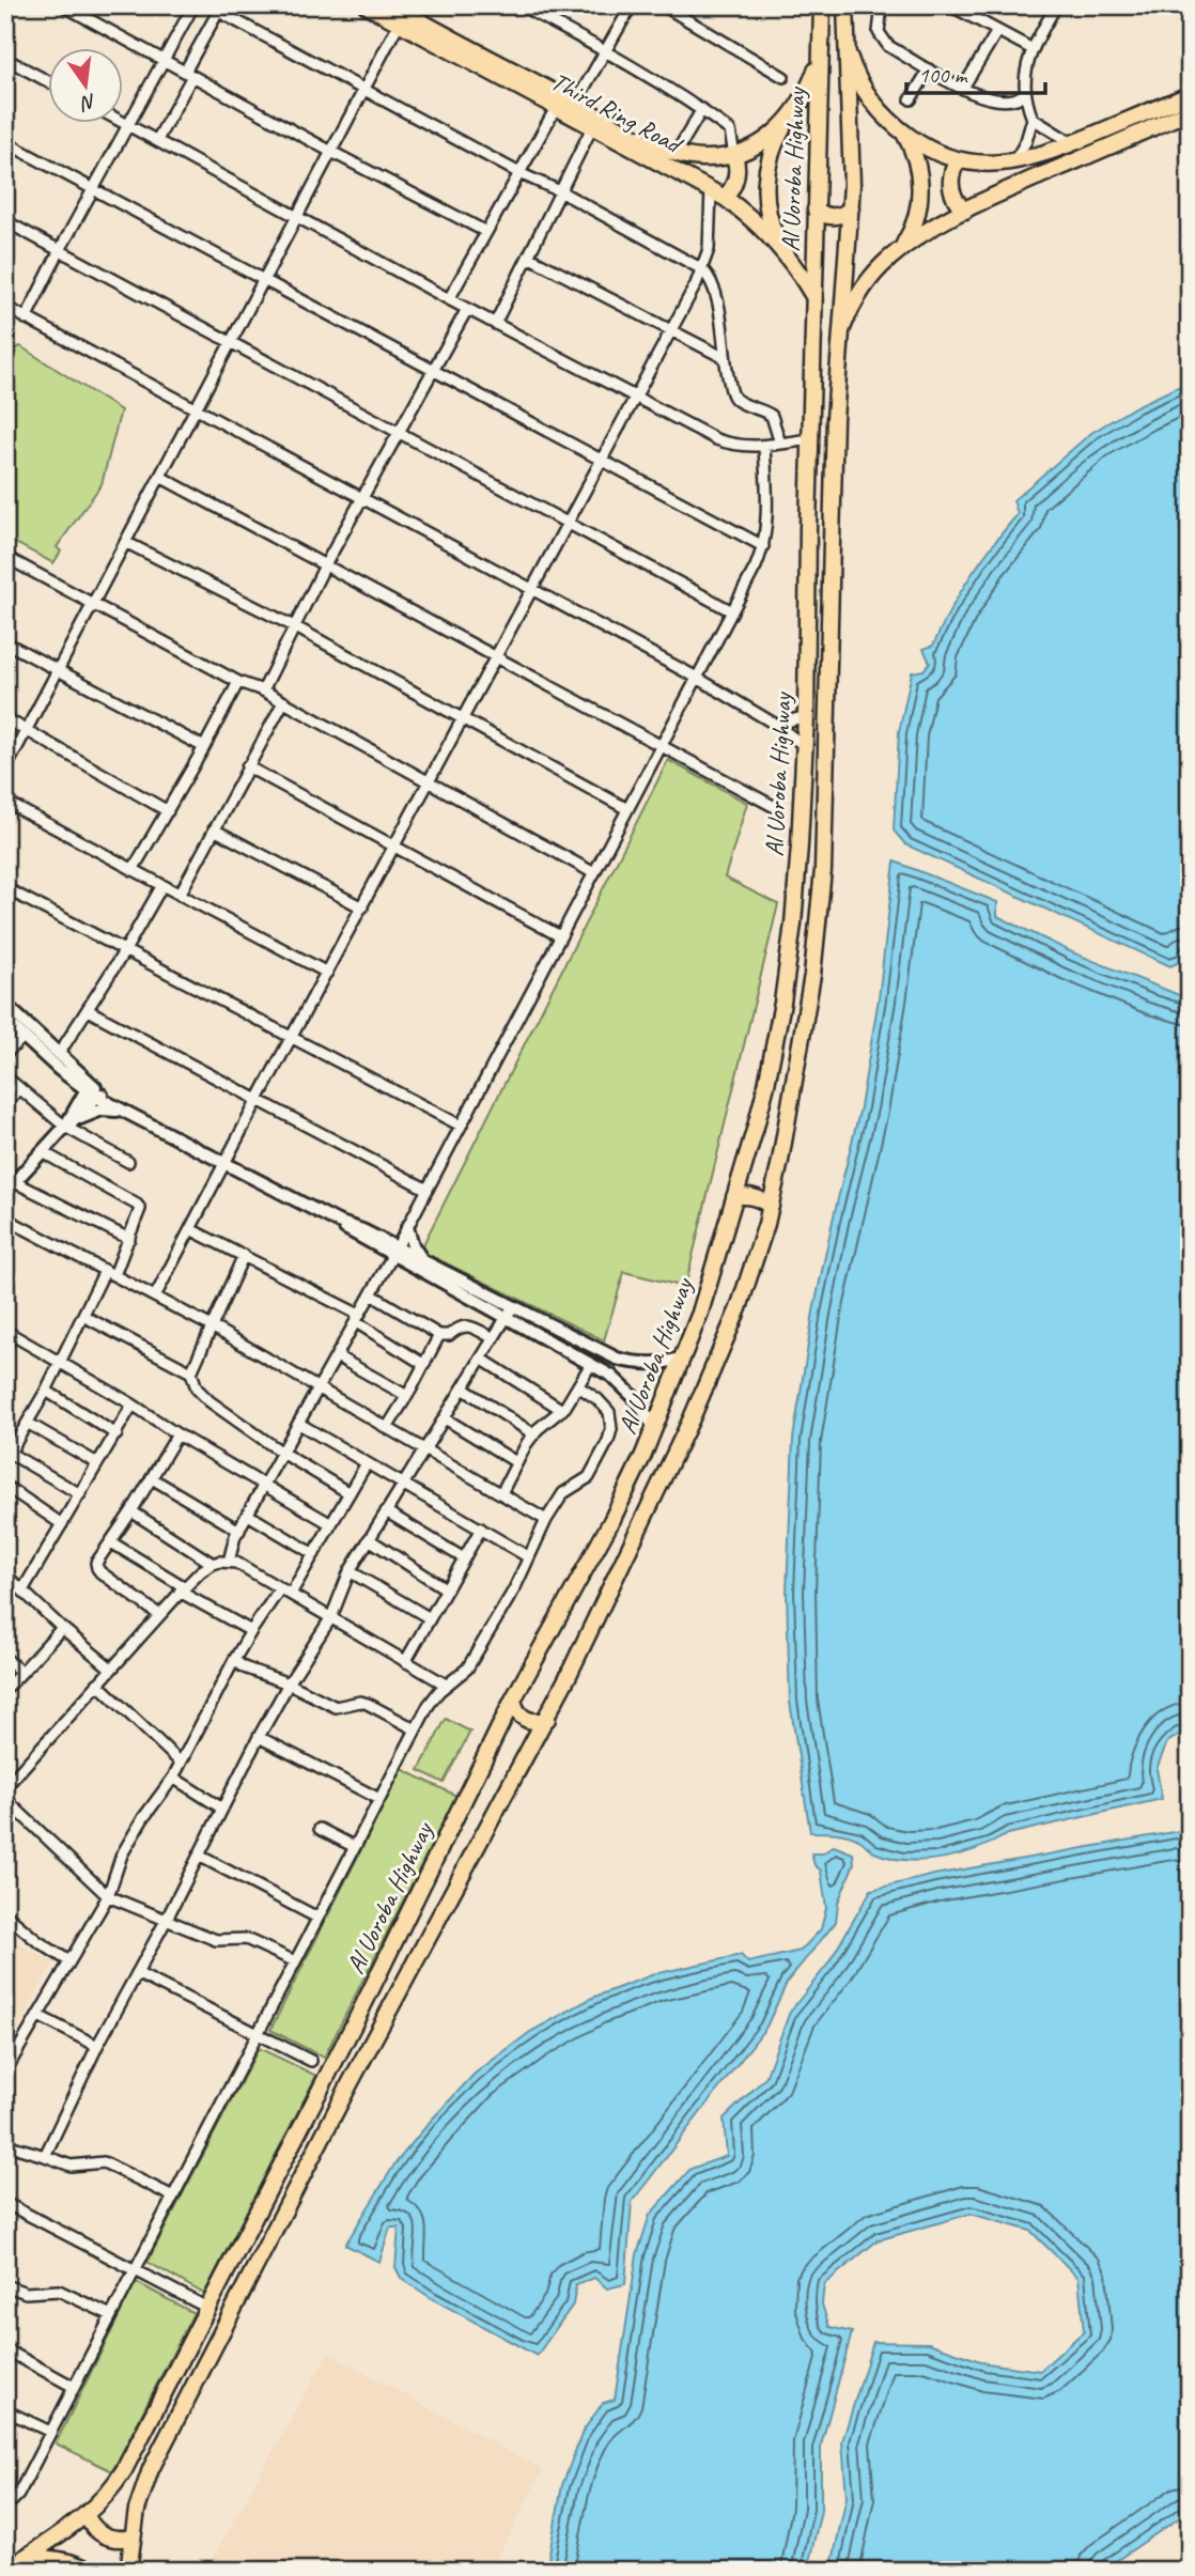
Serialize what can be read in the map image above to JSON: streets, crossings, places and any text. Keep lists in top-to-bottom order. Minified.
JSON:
{"streets":{"main road":["Third Ring Road","Al Uoroba Highway"]},"crossings":[["Third Ring Road","Al Uoroba Highway"]],"scale_bar":"100 m","north":"bottom"}
